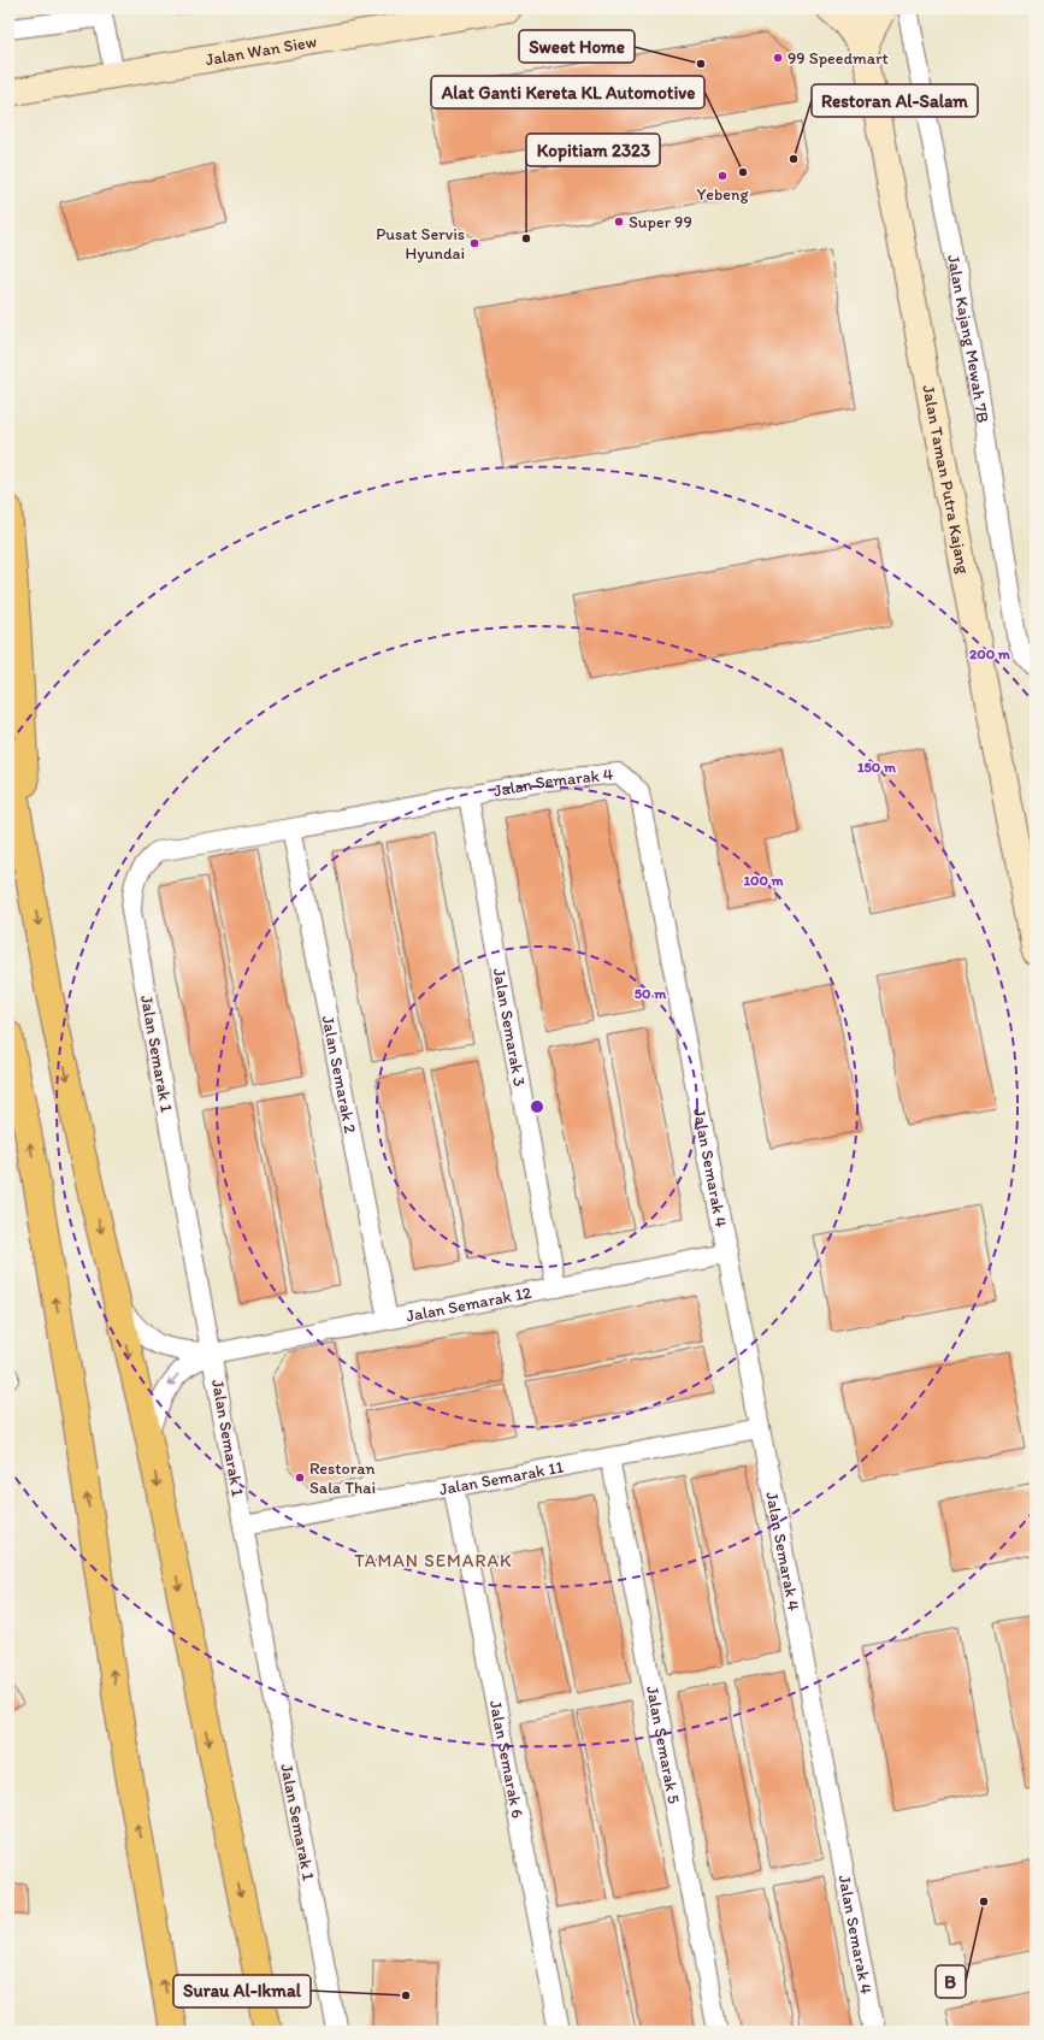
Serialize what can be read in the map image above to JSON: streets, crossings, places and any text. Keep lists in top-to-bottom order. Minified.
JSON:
{"streets":{"street":["Jalan Wan Siew","Jalan Kajang Mewah 7B","Jalan Taman Putra Kajang","Jalan Semarak 4","Jalan Semarak 3","Jalan Semarak 1","Jalan Semarak 2","Jalan Semarak 12","Jalan Semarak 11","Jalan Semarak 5","Jalan Semarak 6"]},"crossings":[["Jalan Semarak 4","Jalan Semarak 3"],["Jalan Semarak 4","Jalan Semarak 1"],["Jalan Semarak 4","Jalan Semarak 2"],["Jalan Semarak 4","Jalan Semarak 12"],["Jalan Semarak 4","Jalan Semarak 11"],["Jalan Semarak 3","Jalan Semarak 12"],["Jalan Semarak 1","Jalan Semarak 12"],["Jalan Semarak 1","Jalan Semarak 11"],["Jalan Semarak 2","Jalan Semarak 12"],["Jalan Semarak 11","Jalan Semarak 5"],["Jalan Semarak 11","Jalan Semarak 6"]],"districts":["TAMAN SEMARAK"],"places":["99 Speedmart","Sweet Home","Restoran Al-Salam","Alat Ganti Kereta KL Automotive","Yebeng","Super 99","Kopitiam 2323","Pusat Servis Hyundai","Restoran Sala Thai","B","Surau Al-Ikmal"],"rings":["200 m","150 m","100 m","50 m"]}
